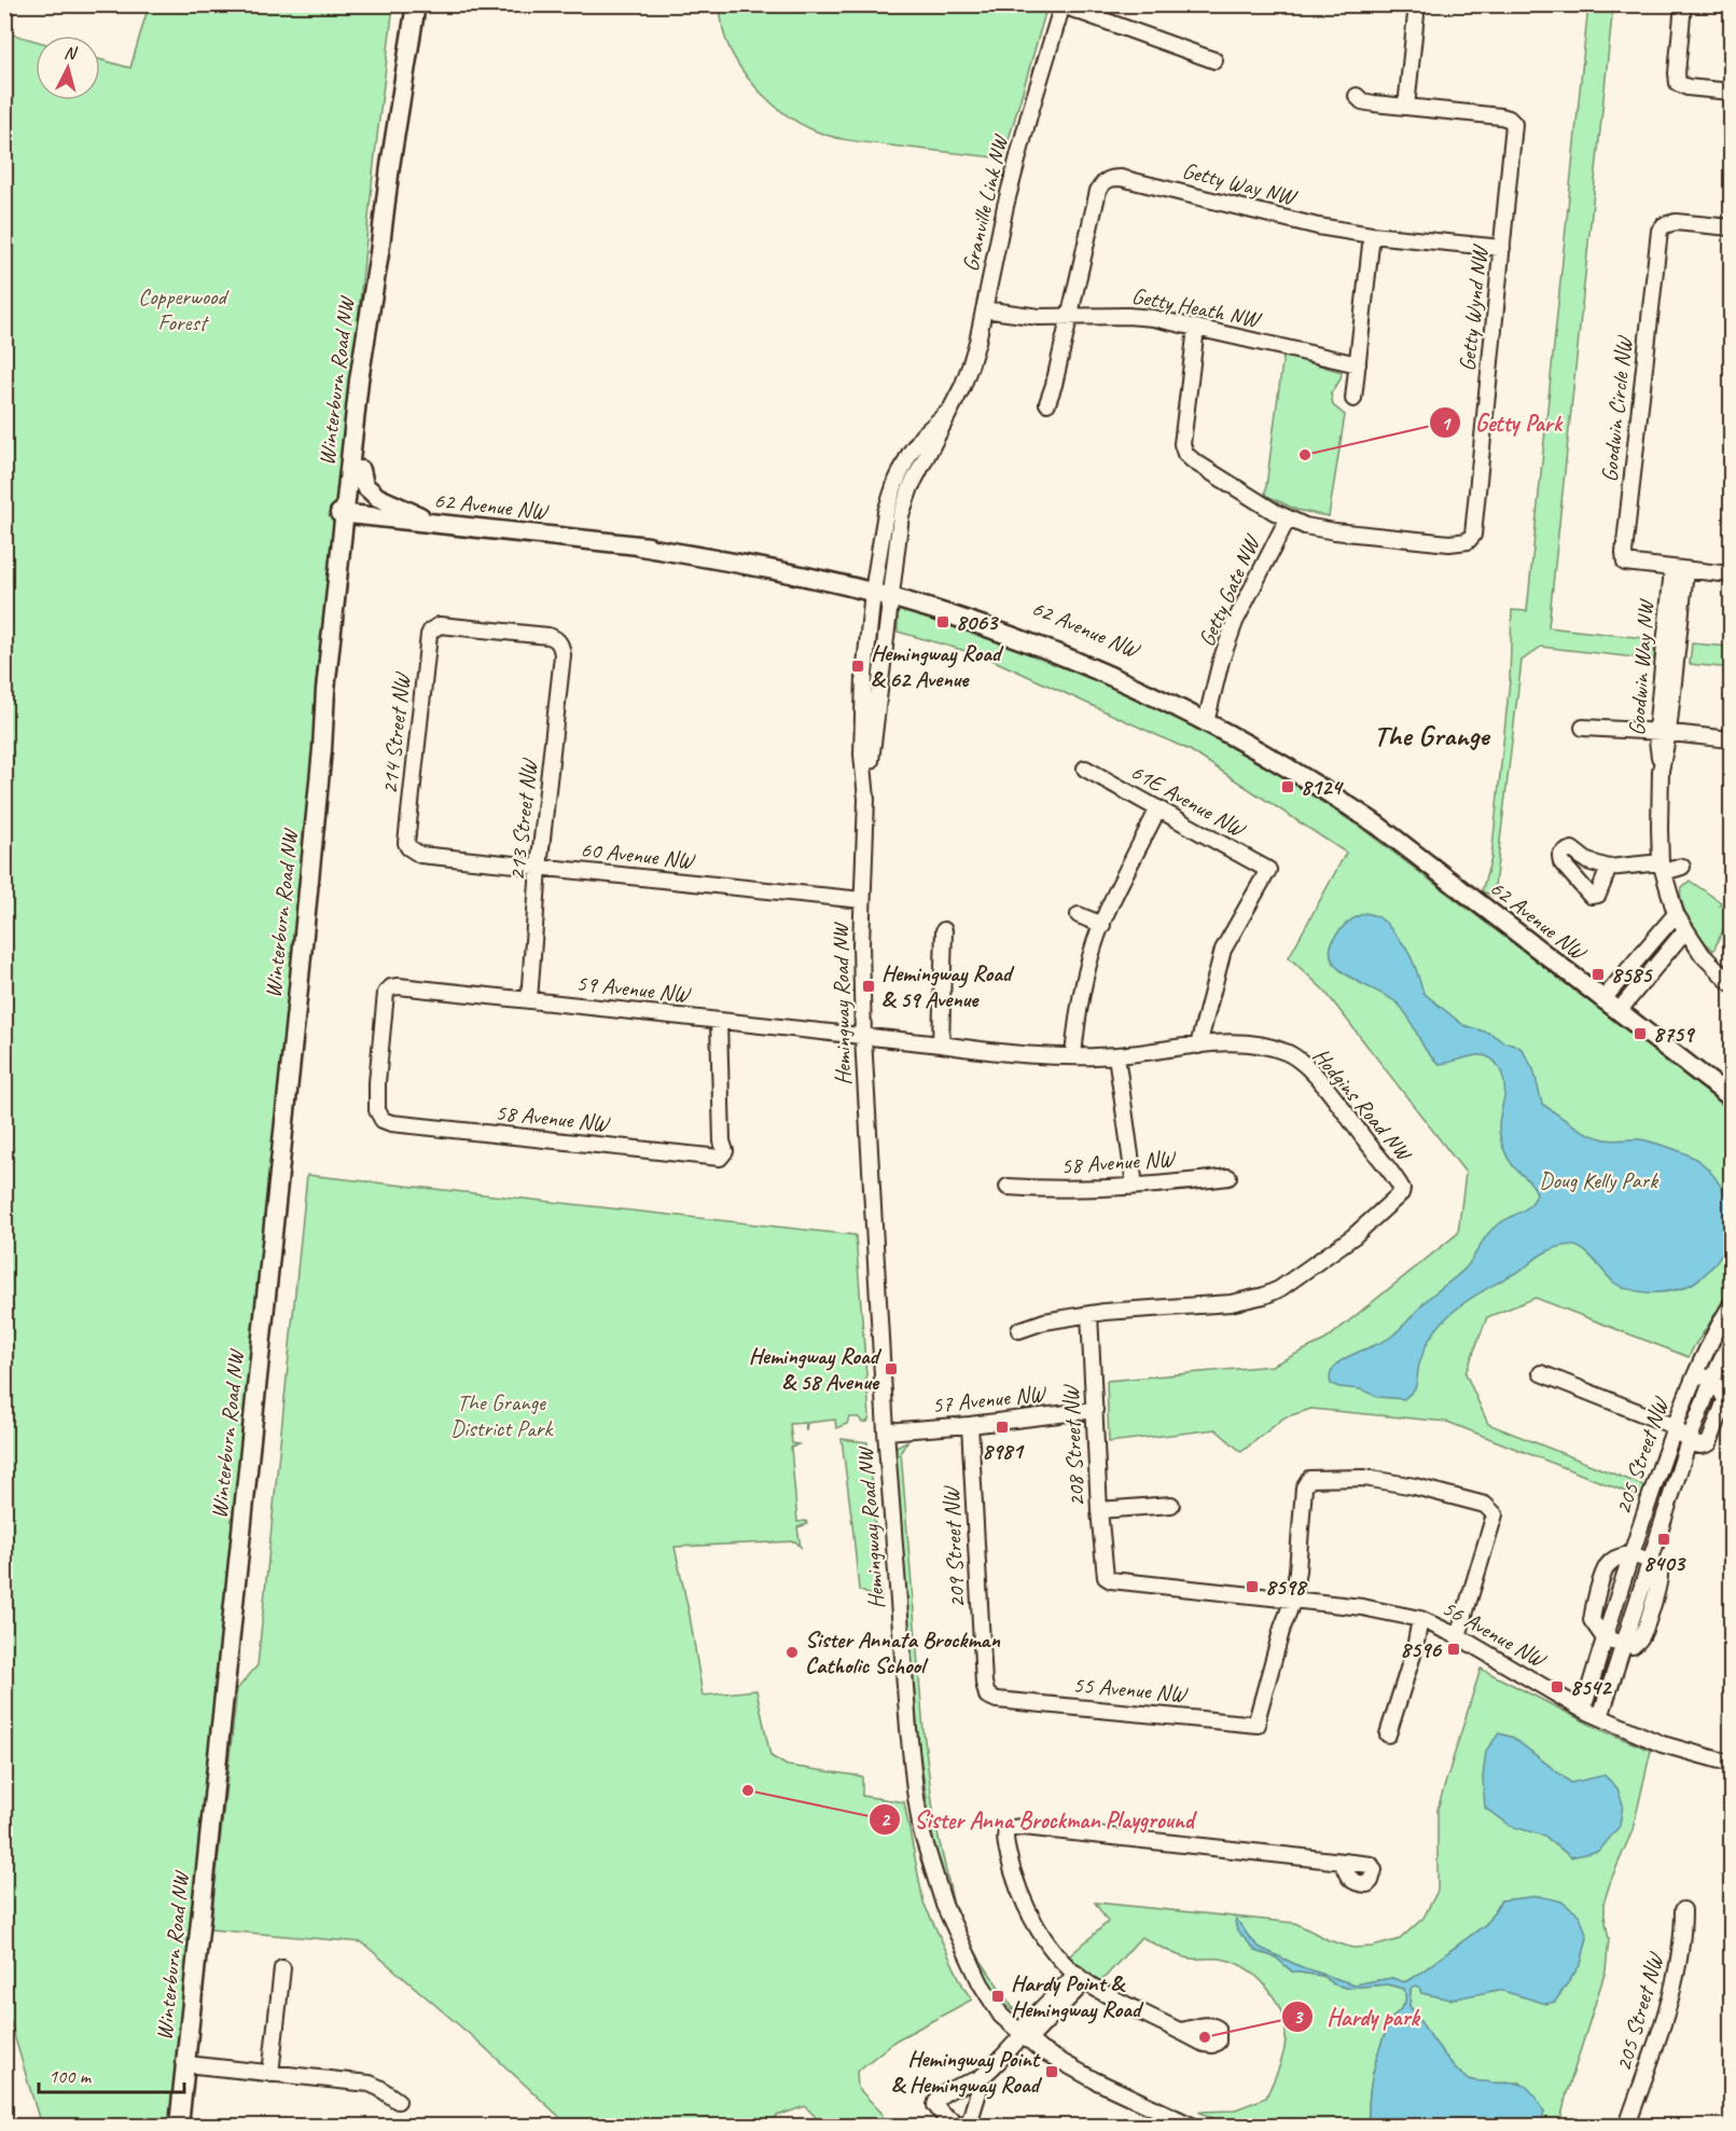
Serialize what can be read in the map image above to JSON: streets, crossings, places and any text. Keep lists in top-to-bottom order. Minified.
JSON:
{"streets":{"main road":["Winterburn Road NW","62 Avenue NW"],"street":["Getty Way NW","Granville Link NW","Getty Heath NW","Getty Wynd NW","Goodwin Circle NW","Getty Gate NW","Goodwin Way NW","214 Street NW","61E Avenue NW","213 Street NW","60 Avenue NW","59 Avenue NW","Hemingway Road NW","Hodgins Road NW","58 Avenue NW","57 Avenue NW","208 Street NW","205 Street NW","209 Street NW","56 Avenue NW","55 Avenue NW"]},"crossings":[["Getty Way NW","Getty Heath NW"],["Getty Way NW","Getty Wynd NW"],["Granville Link NW","Getty Heath NW"],["Granville Link NW","62 Avenue NW"],["Granville Link NW","Hemingway Road NW"],["Getty Wynd NW","Getty Gate NW"],["Winterburn Road NW","62 Avenue NW"],["Goodwin Circle NW","Goodwin Way NW"],["62 Avenue NW","Getty Gate NW"],["62 Avenue NW","Hemingway Road NW"],["214 Street NW","213 Street NW"],["214 Street NW","60 Avenue NW"],["61E Avenue NW","Hodgins Road NW"],["213 Street NW","60 Avenue NW"],["213 Street NW","59 Avenue NW"],["60 Avenue NW","Hemingway Road NW"],["59 Avenue NW","Hemingway Road NW"],["59 Avenue NW","Hodgins Road NW"],["59 Avenue NW","58 Avenue NW"],["Hemingway Road NW","Hodgins Road NW"],["Hemingway Road NW","57 Avenue NW"],["Hodgins Road NW","208 Street NW"],["57 Avenue NW","208 Street NW"],["57 Avenue NW","209 Street NW"],["208 Street NW","56 Avenue NW"],["205 Street NW","56 Avenue NW"],["209 Street NW","55 Avenue NW"],["56 Avenue NW","55 Avenue NW"]],"districts":["The Grange"],"parks":["Copperwood Forest","Doug Kelly Park","The Grange District Park"],"places":{"other":["Getty Park","Sister Annata Brockman Catholic School","Sister Anna Brockman Playground","Hardy park"],"transit":["8063","Hemingway Road & 62 Avenue","8124","8585","Hemingway Road & 59 Avenue","8759","Hemingway Road & 58 Avenue","8981","8403","8598","8596","8542","Hardy Point & Hemingway Road","Hemingway Point & Hemingway Road"]},"scale_bar":"100 m","north":"top"}
